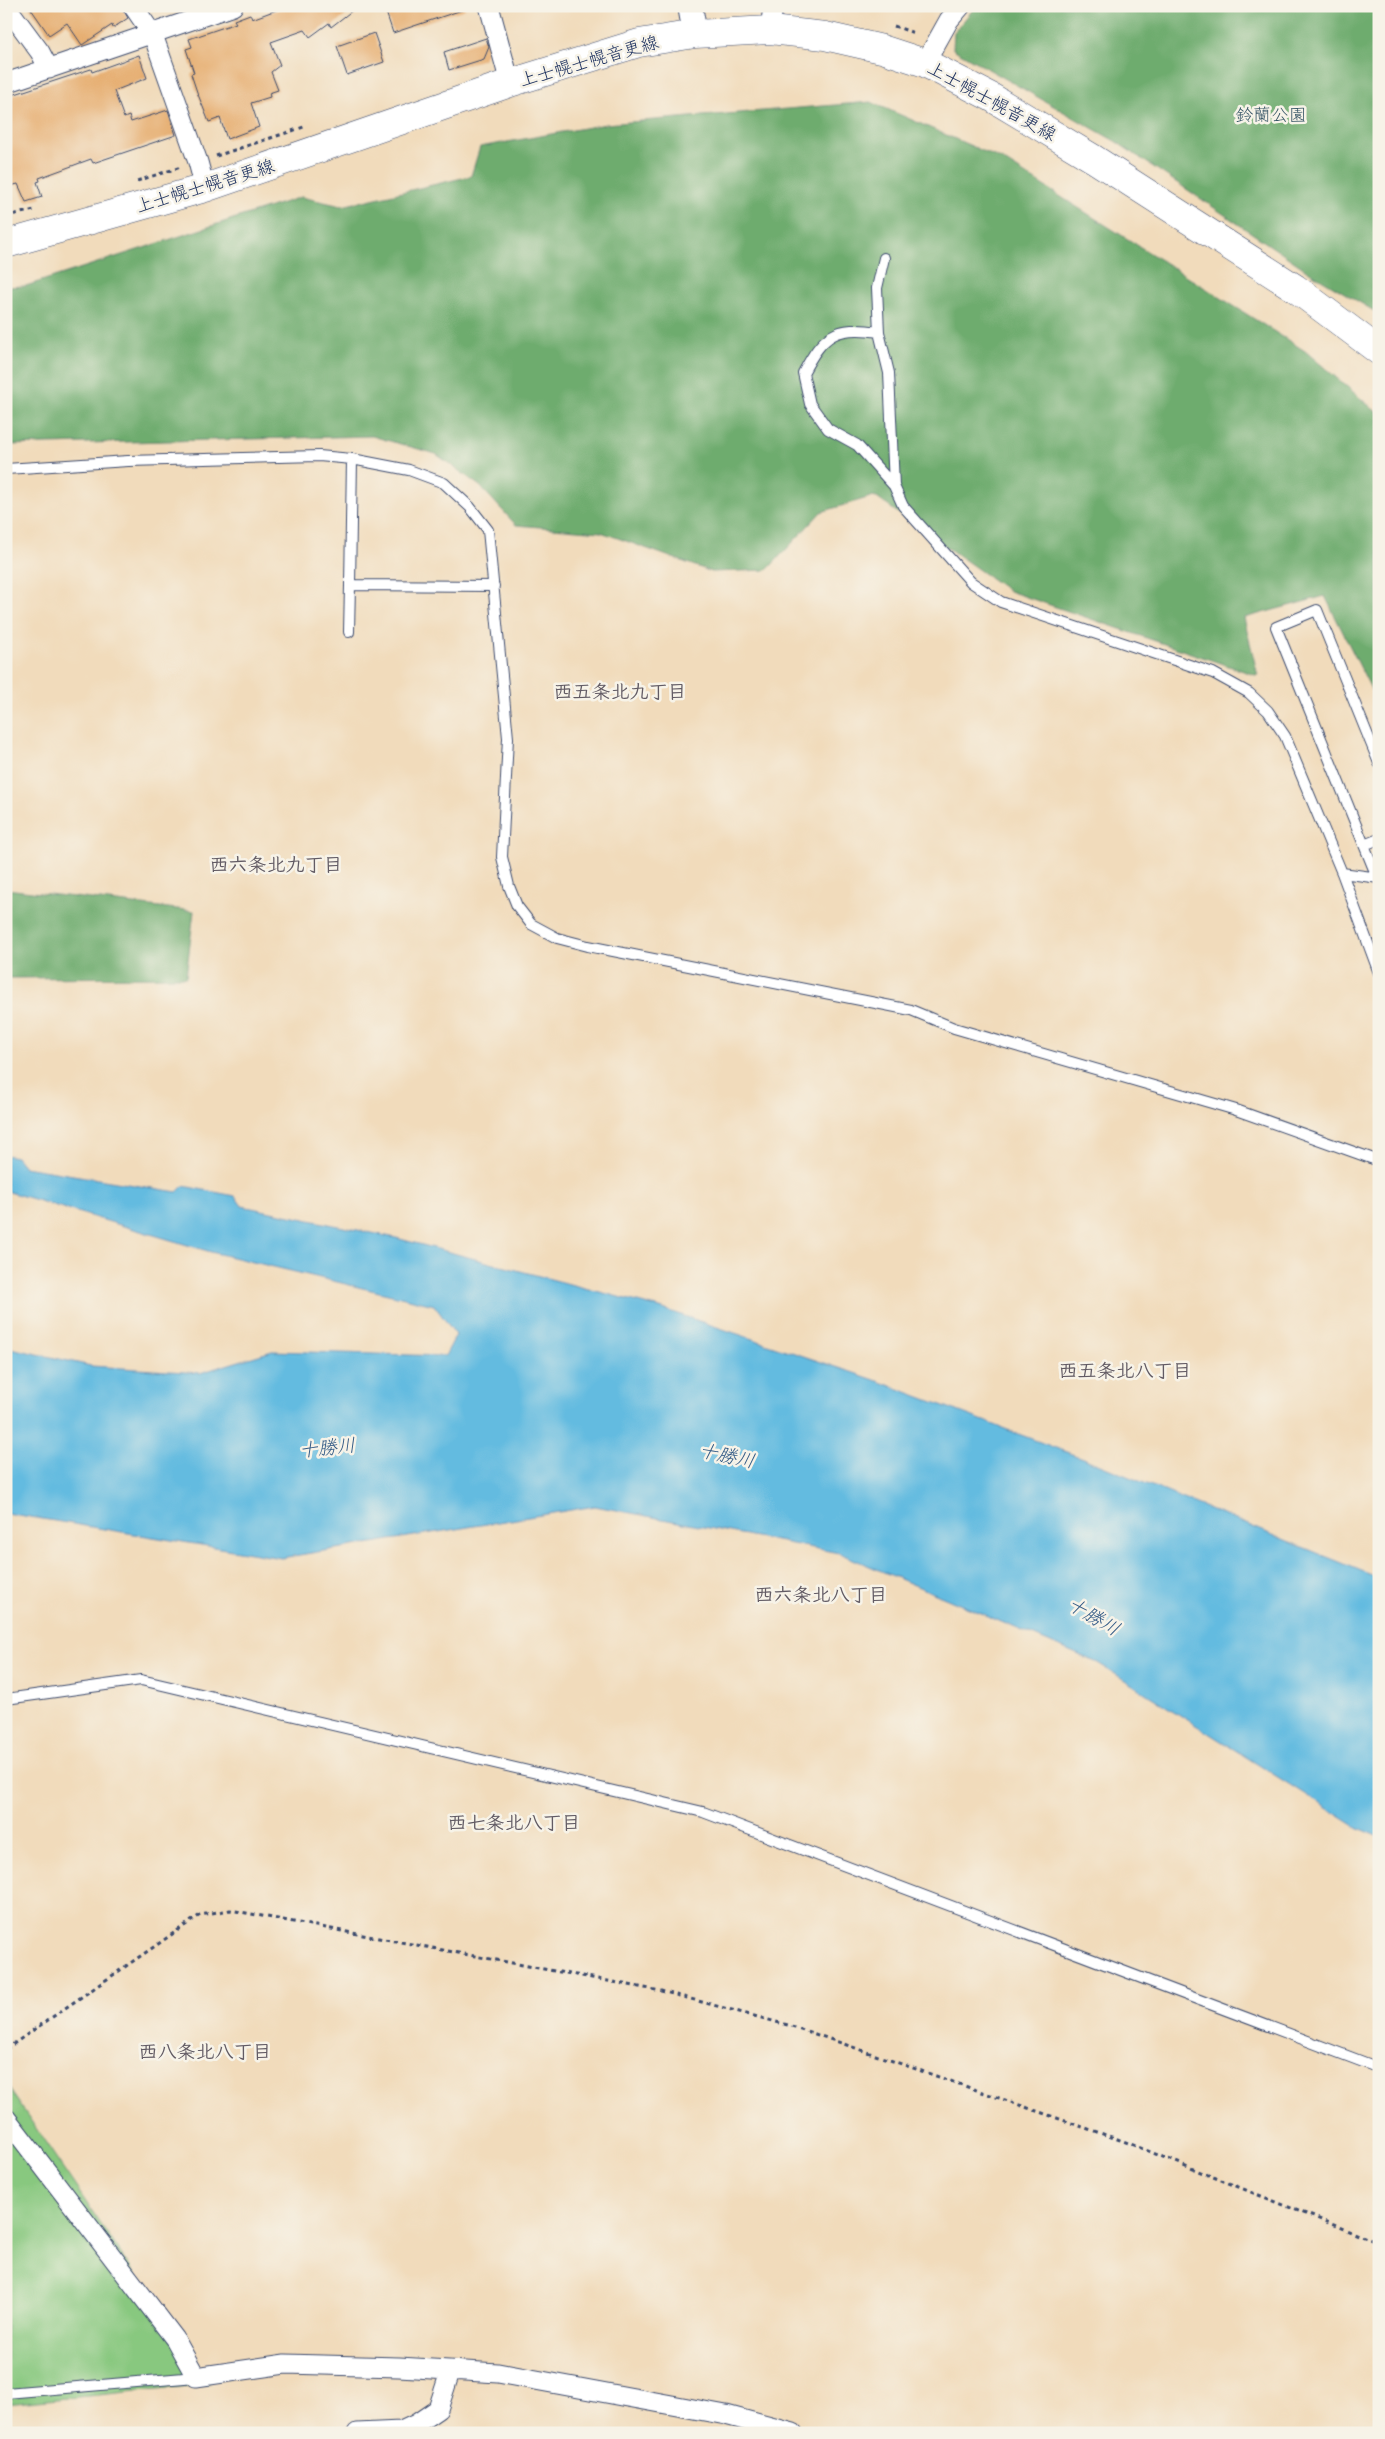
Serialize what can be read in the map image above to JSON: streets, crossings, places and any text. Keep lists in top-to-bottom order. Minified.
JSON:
{"streets":{"main road":["上士幌士幌音更線"]},"districts":["西五条北九丁目","西六条北九丁目","西五条北八丁目","西六条北八丁目","西七条北八丁目","西八条北八丁目"],"water":["十勝川"],"parks":["鈴蘭公園"]}
